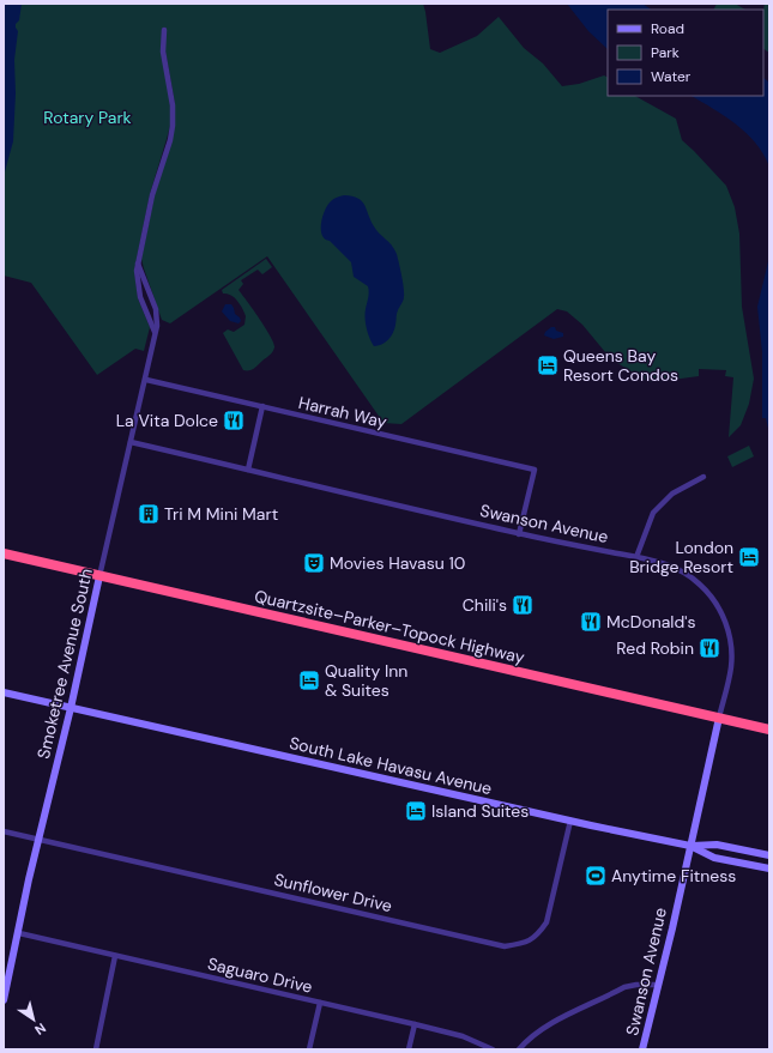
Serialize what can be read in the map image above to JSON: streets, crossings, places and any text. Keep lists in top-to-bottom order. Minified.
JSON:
{"streets":{"highway":["Quartzsite–Parker–Topock Highway"],"main road":["Swanson Avenue","Smoketree Avenue South","South Lake Havasu Avenue"],"street":["Harrah Way","Sunflower Drive","Saguaro Drive"]},"crossings":[["Harrah Way","Swanson Avenue"],["Harrah Way","Smoketree Avenue South"],["Swanson Avenue","Quartzsite–Parker–Topock Highway"],["Swanson Avenue","Smoketree Avenue South"],["Swanson Avenue","South Lake Havasu Avenue"],["Quartzsite–Parker–Topock Highway","Smoketree Avenue South"],["Smoketree Avenue South","South Lake Havasu Avenue"],["Smoketree Avenue South","Sunflower Drive"],["Smoketree Avenue South","Saguaro Drive"],["South Lake Havasu Avenue","Sunflower Drive"]],"parks":["Rotary Park"],"places":{"hotel":["Queens Bay Resort Condos","London Bridge Resort","Quality Inn & Suites","Island Suites"],"restaurant":["La Vita Dolce","Chili's","McDonald's","Red Robin"],"building":["Tri M Mini Mart"],"theatre":["Movies Havasu 10"],"sports":["Anytime Fitness"]},"legend":["Road","Park","Water"],"north":"bottom right"}
